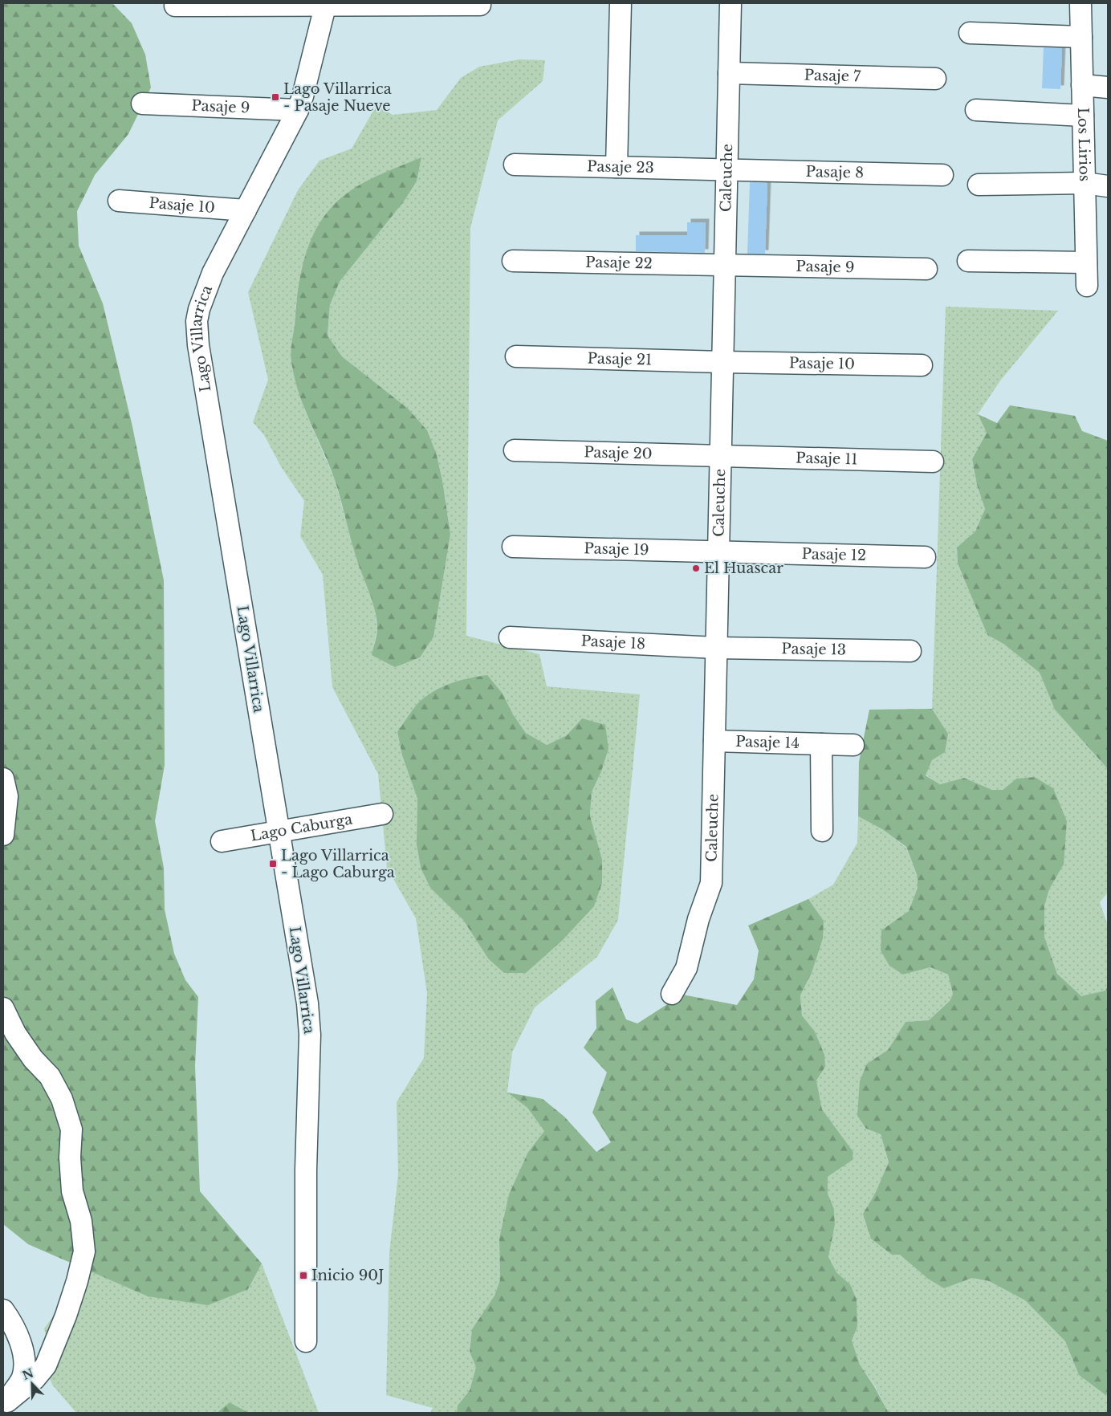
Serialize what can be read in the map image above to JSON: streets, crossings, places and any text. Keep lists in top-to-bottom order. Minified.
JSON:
{"streets":{"street":["Pasaje 7","Pasaje 9","Los Lirios","Pasaje 23","Pasaje 8","Caleuche","Pasaje 10","Pasaje 22","Lago Villarrica","Pasaje 21","Pasaje 20","Pasaje 11","Pasaje 19","Pasaje 12","Pasaje 18","Pasaje 13","Pasaje 14","Lago Caburga"]},"crossings":[["Pasaje 7","Caleuche"],["Pasaje 9","Caleuche"],["Pasaje 9","Pasaje 22"],["Pasaje 9","Lago Villarrica"],["Pasaje 23","Pasaje 8"],["Pasaje 23","Caleuche"],["Pasaje 8","Caleuche"],["Caleuche","Pasaje 10"],["Caleuche","Pasaje 22"],["Caleuche","Pasaje 21"],["Caleuche","Pasaje 20"],["Caleuche","Pasaje 11"],["Caleuche","Pasaje 19"],["Caleuche","Pasaje 12"],["Caleuche","Pasaje 18"],["Caleuche","Pasaje 13"],["Caleuche","Pasaje 14"],["Pasaje 10","Lago Villarrica"],["Pasaje 10","Pasaje 21"],["Lago Villarrica","Lago Caburga"],["Pasaje 20","Pasaje 11"],["Pasaje 19","Pasaje 12"],["Pasaje 18","Pasaje 13"]],"places":{"transit":["Lago Villarrica - Pasaje Nueve","Lago Villarrica - Lago Caburga","Inicio 90J"],"other":["El Huascar"]},"north":"top left"}
